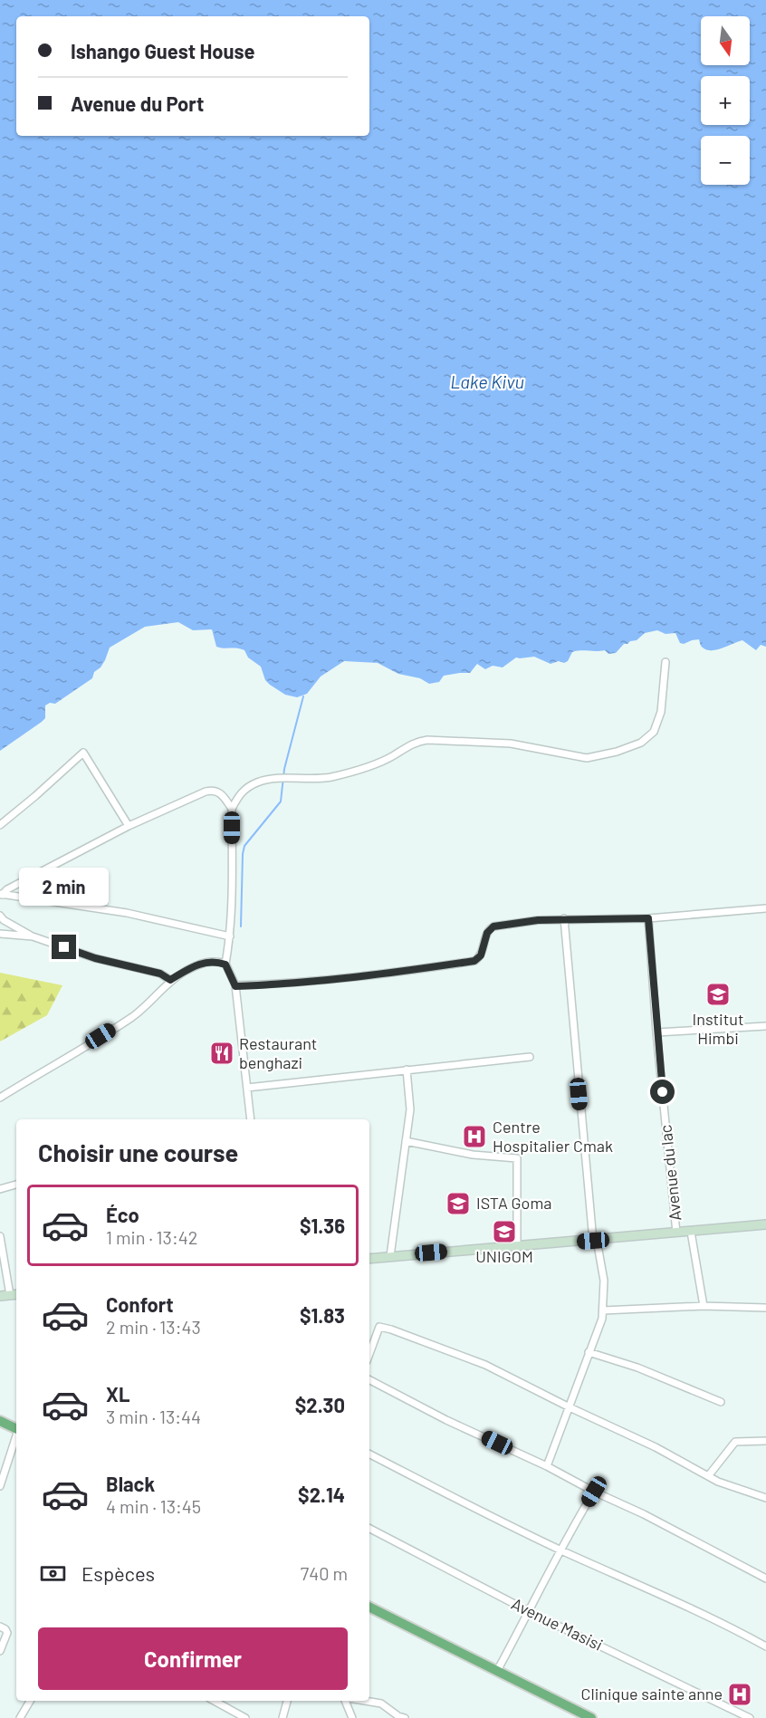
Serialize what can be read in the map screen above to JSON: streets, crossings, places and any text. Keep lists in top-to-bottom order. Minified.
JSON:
{"streets":{"main road":["Avenue du lac"],"street":["Avenue Masisi"]},"water":["Lake Kivu"],"places":{"school or university":["Institut Himbi","ISTA Goma","UNIGOM"],"restaurant":["Restaurant benghazi"],"hospital":["Centre Hospitalier Cmak","Clinique sainte anne"]},"north":"bottom","page":{"map_buttons":["+","−"],"banner":["Ishango Guest House","Avenue du Port"],"bubble":"2 min","heading":"Choisir une course","list":[{"name":"Éco","note":"1 min · 13:42","value":"$1.36"},{"name":"Confort","note":"2 min · 13:43","value":"$1.83"},{"name":"XL","note":"3 min · 13:44","value":"$2.30"},{"name":"Black","note":"4 min · 13:45","value":"$2.14"}],"pay":["Espèces","740 m"],"buttons":"Confirmer"}}
